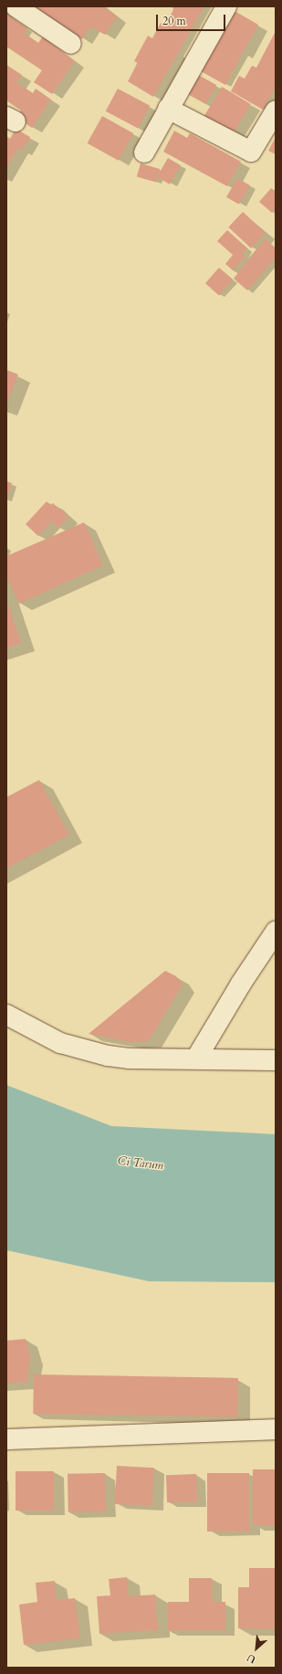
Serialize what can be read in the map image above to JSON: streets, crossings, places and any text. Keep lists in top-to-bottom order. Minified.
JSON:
{"water":["Ci Tarum"],"scale_bar":"20 m","north":"bottom left"}
